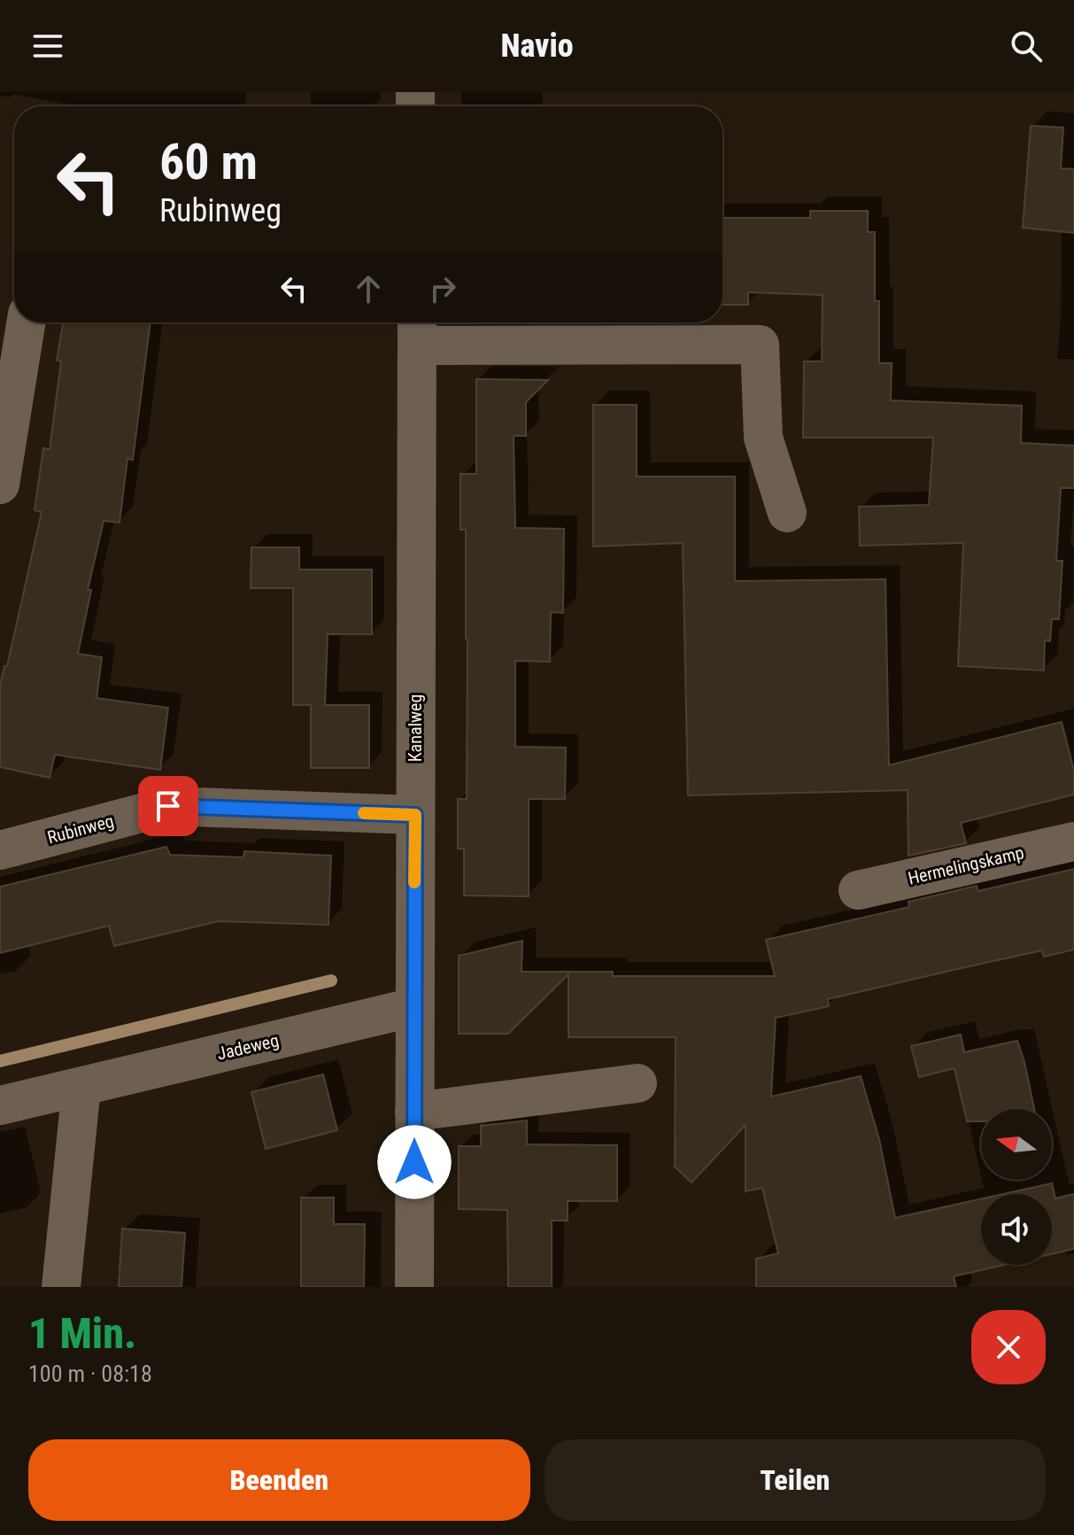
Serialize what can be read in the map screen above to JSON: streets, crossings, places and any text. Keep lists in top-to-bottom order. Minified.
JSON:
{"streets":{"street":["Kanalweg","Rubinweg","Hermelingskamp","Jadeweg"]},"crossings":[["Kanalweg","Rubinweg"],["Kanalweg","Jadeweg"]],"north":"left","page":{"header":"Navio","turn":["60 m","Rubinweg"],"heading":["1 Min.","100 m · 08:18"],"buttons":["Beenden","Teilen"]}}
